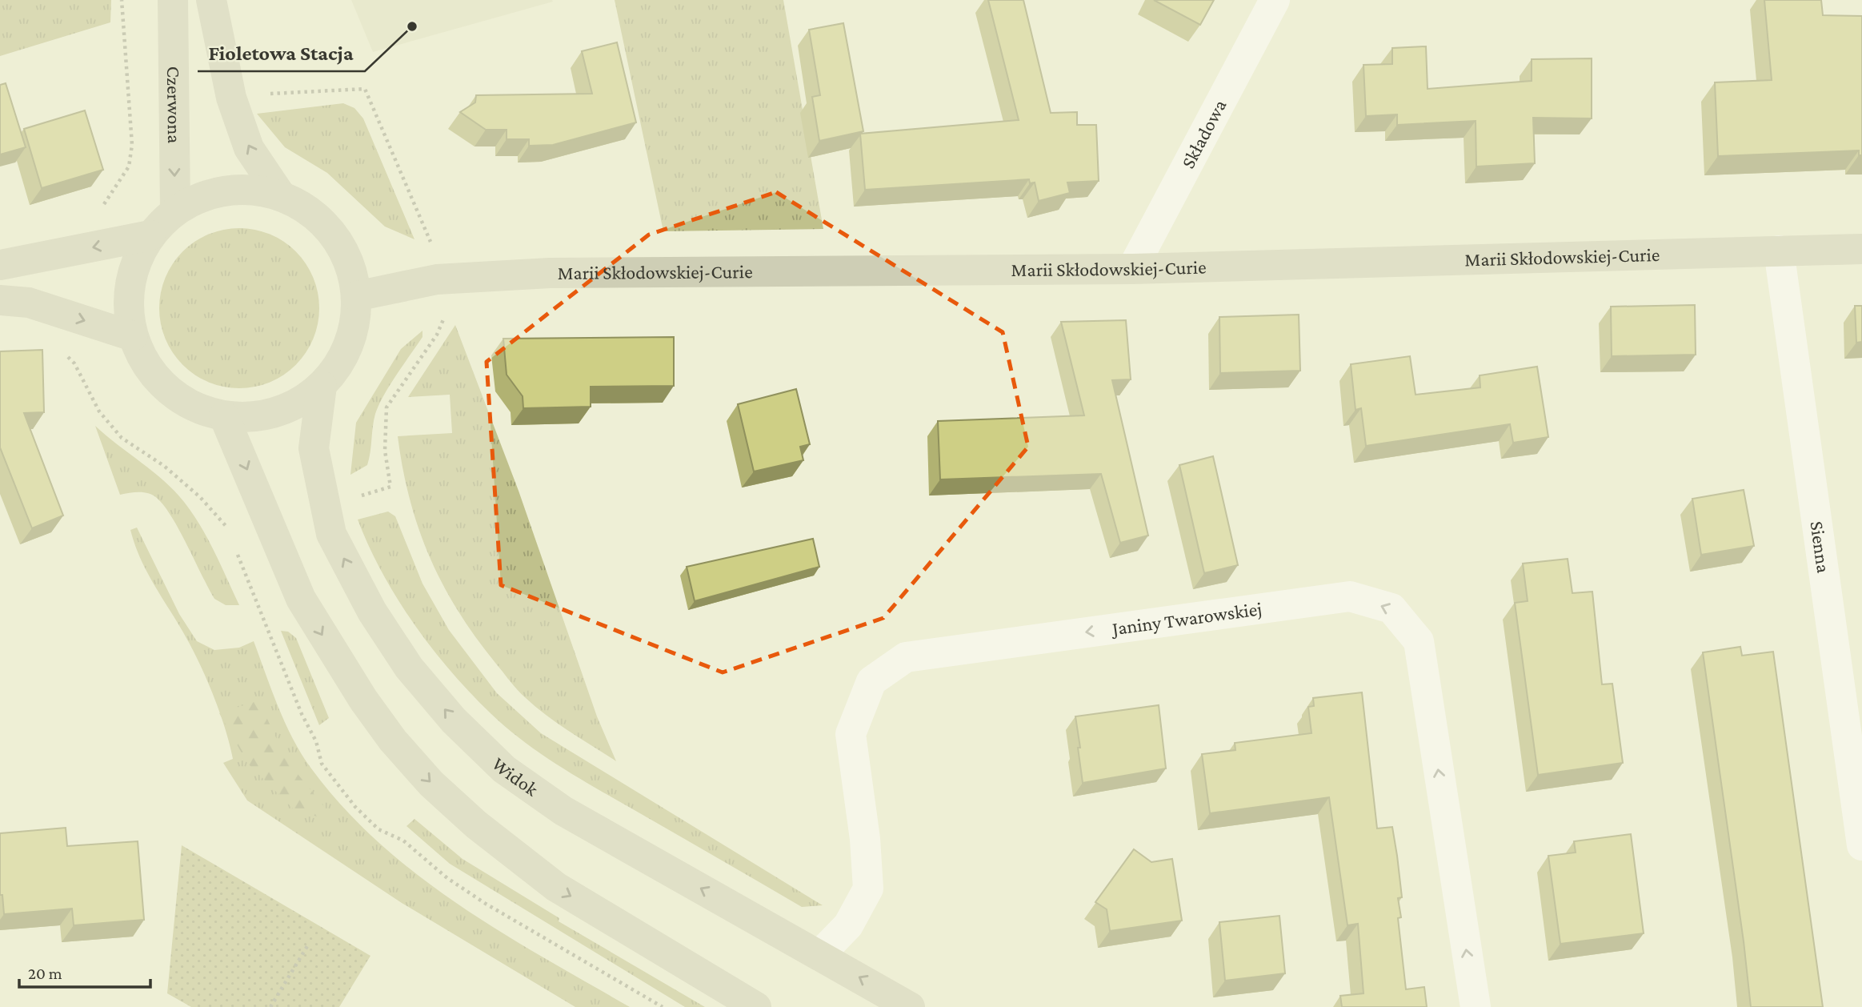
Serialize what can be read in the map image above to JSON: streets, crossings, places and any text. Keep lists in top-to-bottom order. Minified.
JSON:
{"streets":{"main road":["Czerwona","Marii Skłodowskiej-Curie","Widok"],"street":["Składowa","Sienna","Janiny Twarowskiej"]},"crossings":[["Składowa","Marii Skłodowskiej-Curie"],["Marii Skłodowskiej-Curie","Sienna"],["Janiny Twarowskiej","Widok"]],"places":["Fioletowa Stacja"],"scale_bar":"20 m"}
